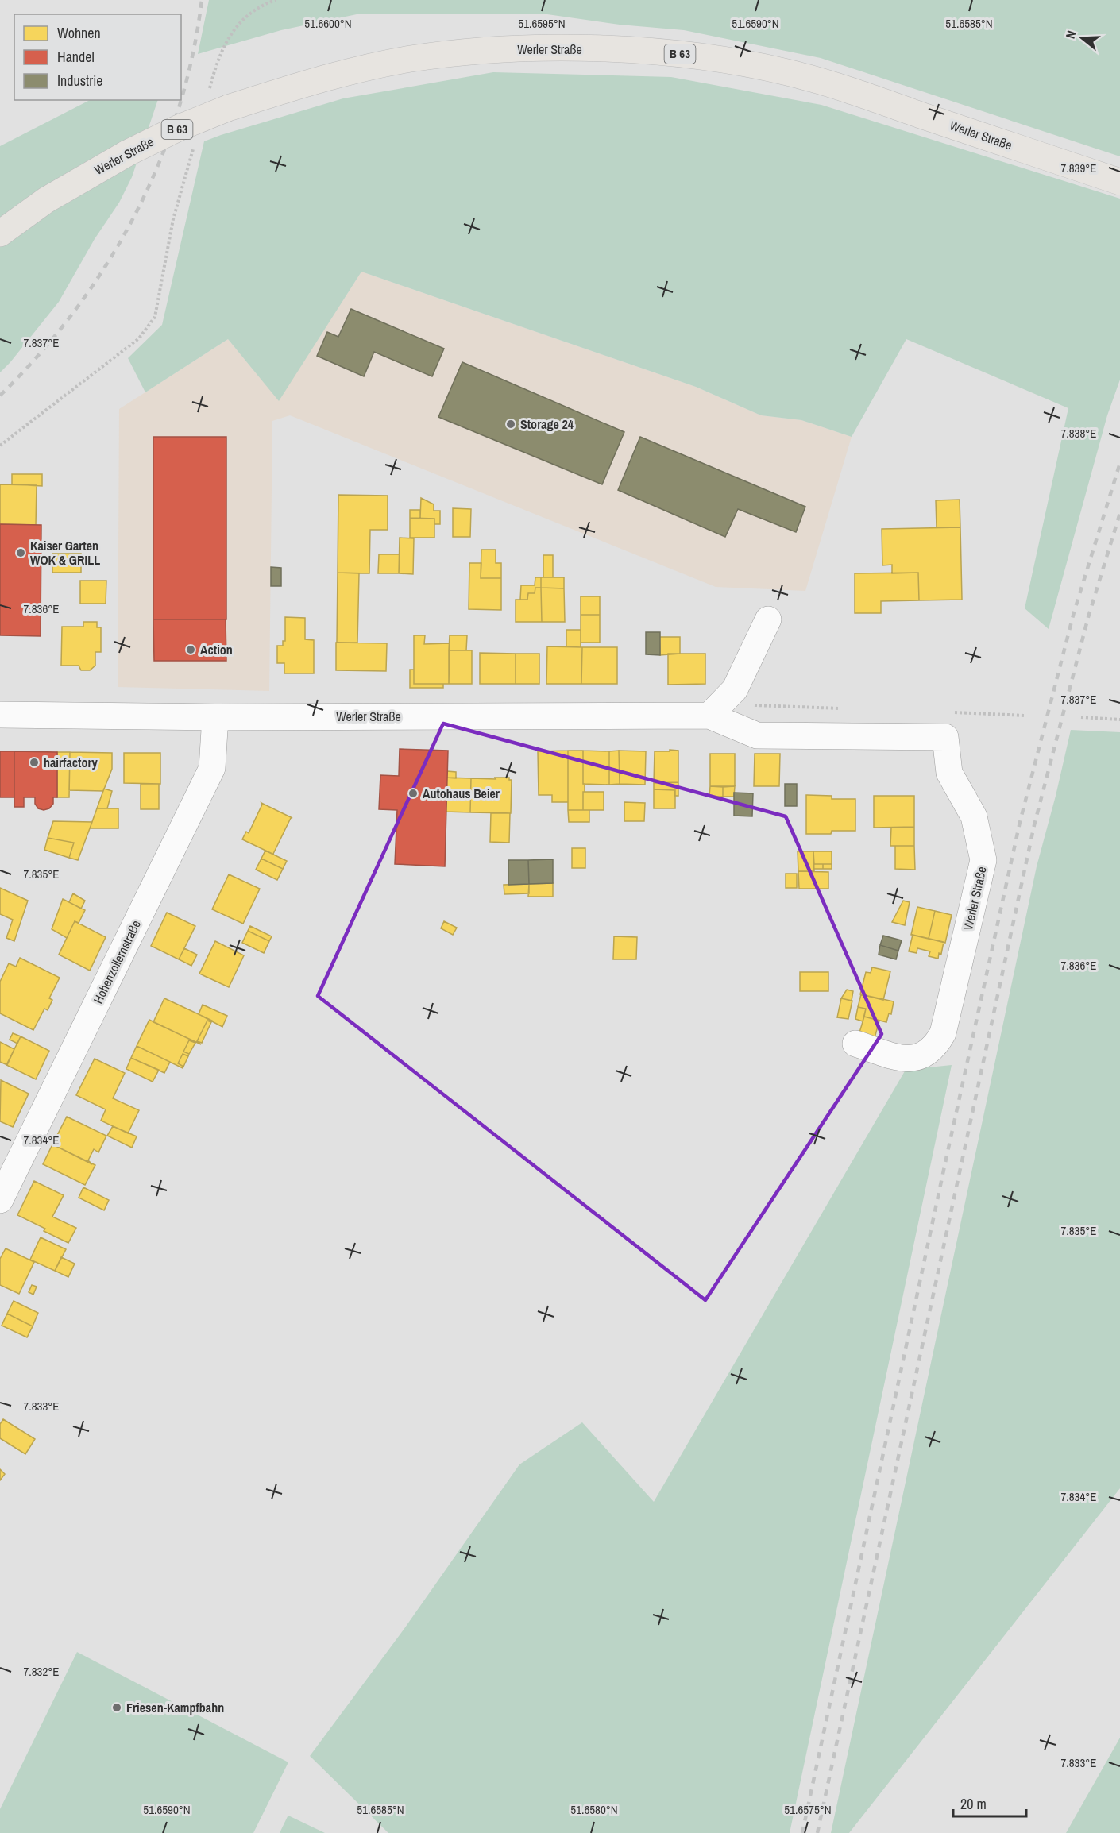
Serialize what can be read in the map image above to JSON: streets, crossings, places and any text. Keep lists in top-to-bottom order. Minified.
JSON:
{"streets":{"main road":["Werler Straße","B 63"],"street":["Hohenzollernstraße"]},"crossings":[["Werler Straße","Hohenzollernstraße"]],"places":["Storage 24","Kaiser Garten WOK & GRILL","Action","hairfactory","Autohaus Beier","Friesen-Kampfbahn"],"legend":["Wohnen","Handel","Industrie"],"scale_bar":"20 m","north":"left","coordinates":["51.6600°N","51.6595°N","51.6590°N","51.6585°N","7.839°E","7.837°E","7.838°E","7.836°E","7.835°E","7.834°E","7.833°E","7.832°E","51.6580°N","51.6575°N"]}
